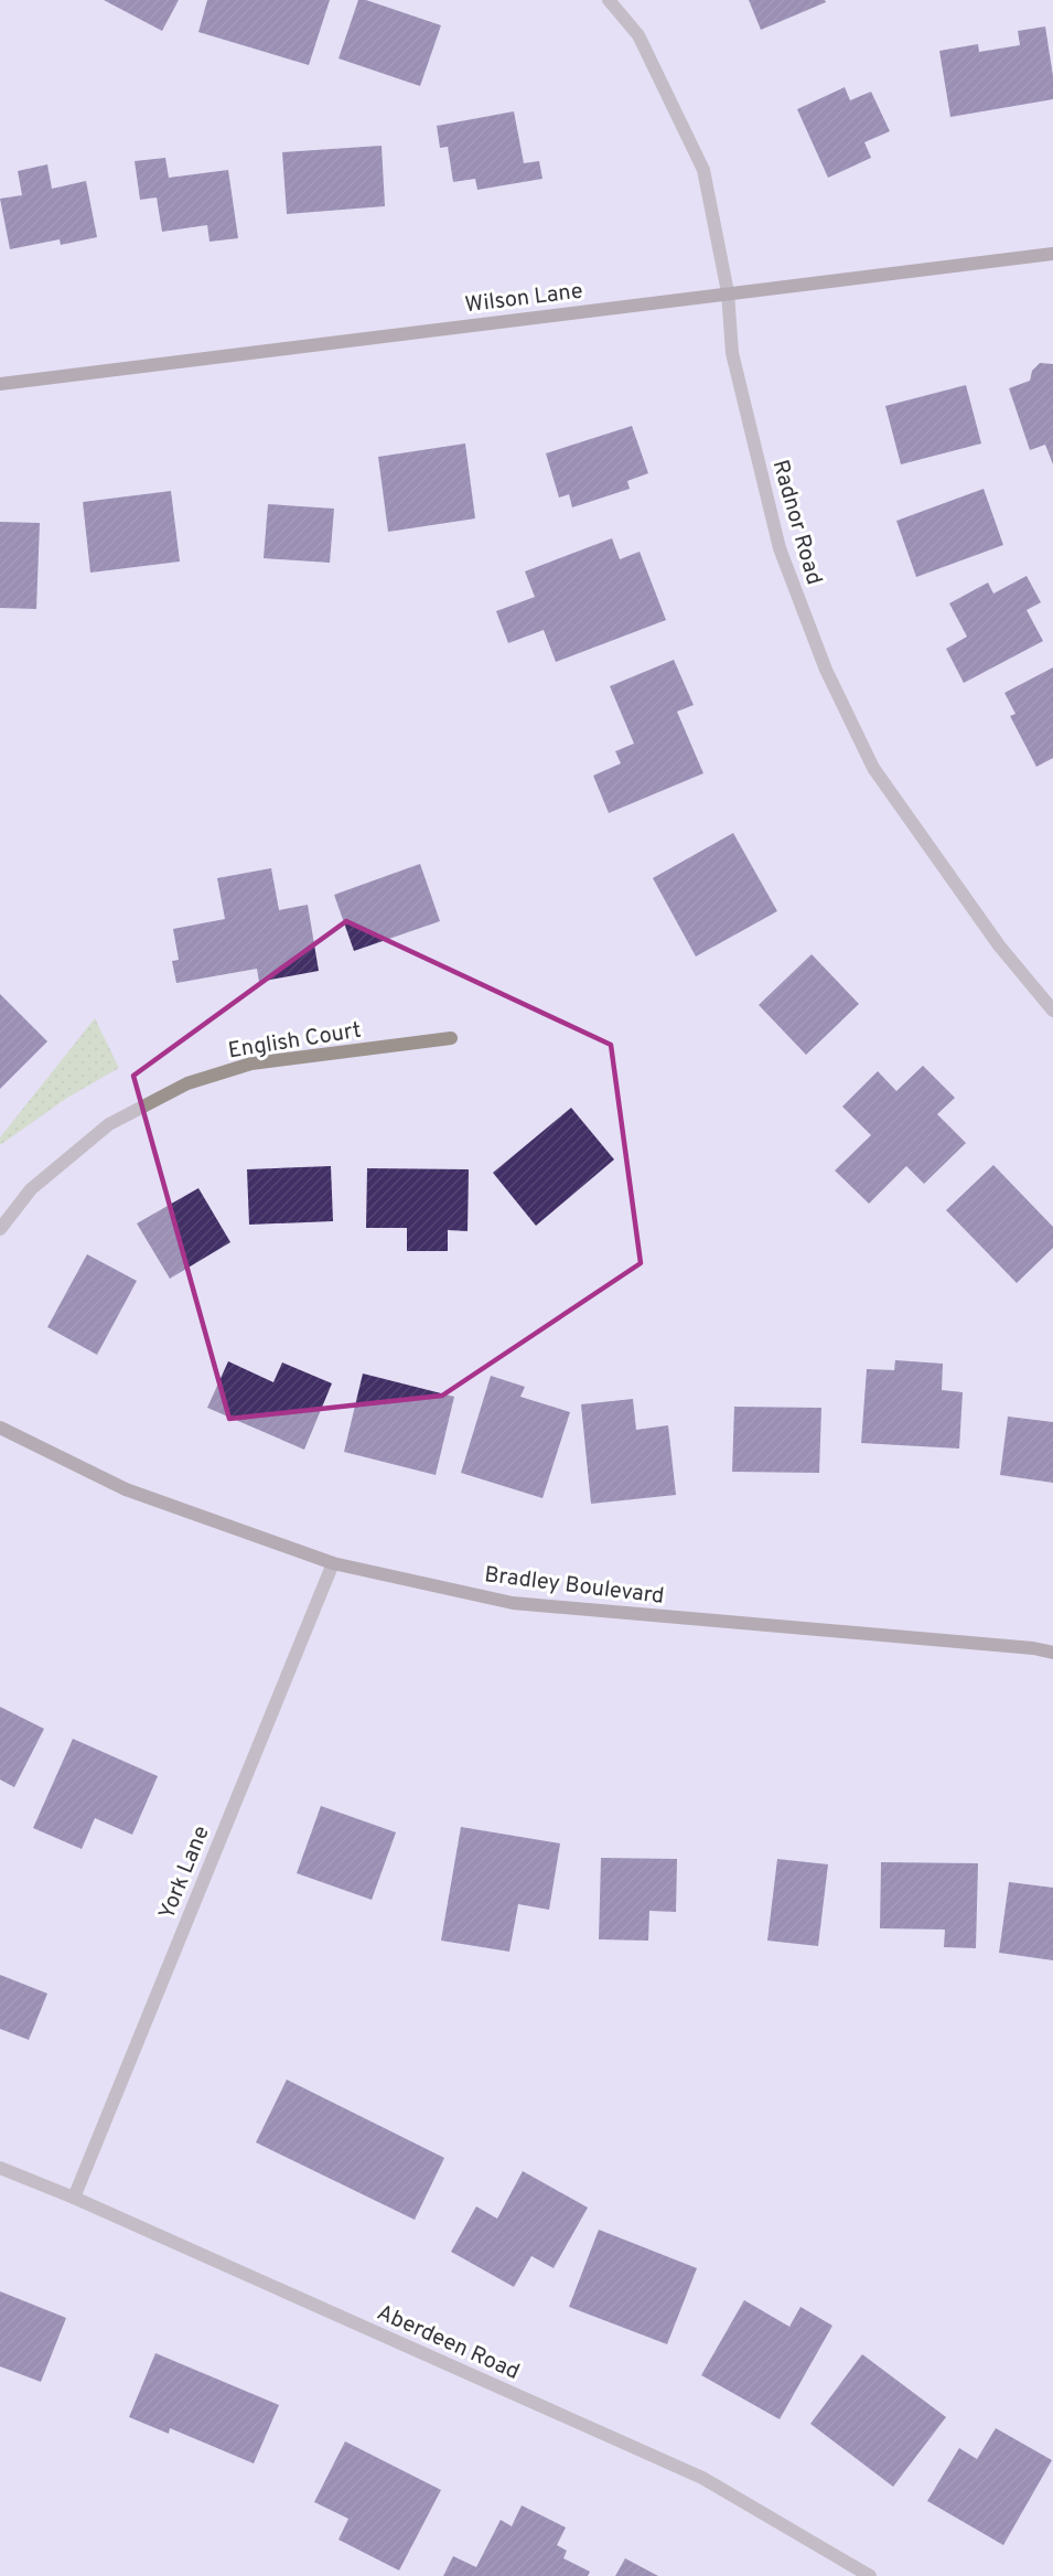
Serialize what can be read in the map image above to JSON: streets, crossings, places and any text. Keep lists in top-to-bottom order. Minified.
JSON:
{"streets":{"main road":["Wilson Lane","Bradley Boulevard"],"street":["Radnor Road","English Court","York Lane","Aberdeen Road"]},"crossings":[["Wilson Lane","Radnor Road"],["Bradley Boulevard","York Lane"],["York Lane","Aberdeen Road"]]}
